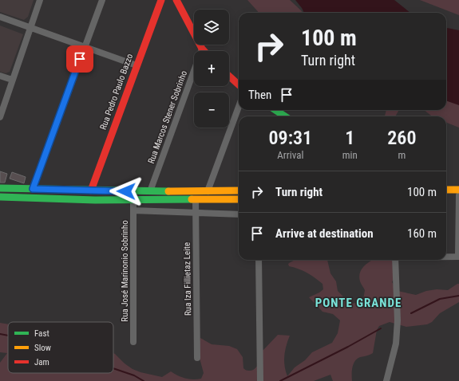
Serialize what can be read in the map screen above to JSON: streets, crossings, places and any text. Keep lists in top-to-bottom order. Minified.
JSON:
{"streets":{"main road":["Rua Pedro Paulo Bazzo"],"street":["Rua Marcos Stener Sobrinho","Rua José Marinonio Sobrinho","Rua Iza Fillietaz Leite"]},"districts":["PONTE GRANDE"],"legend":["Fast","Slow","Jam"],"page":{"map_buttons":["+","−"],"turn":["100 m","Turn right"],"then":"Then","eta":["09:31","Arrival","1","min","260","m"],"list":[{"name":"Turn right","value":"100 m"},{"name":"Arrive at destination","value":"160 m"}]}}
